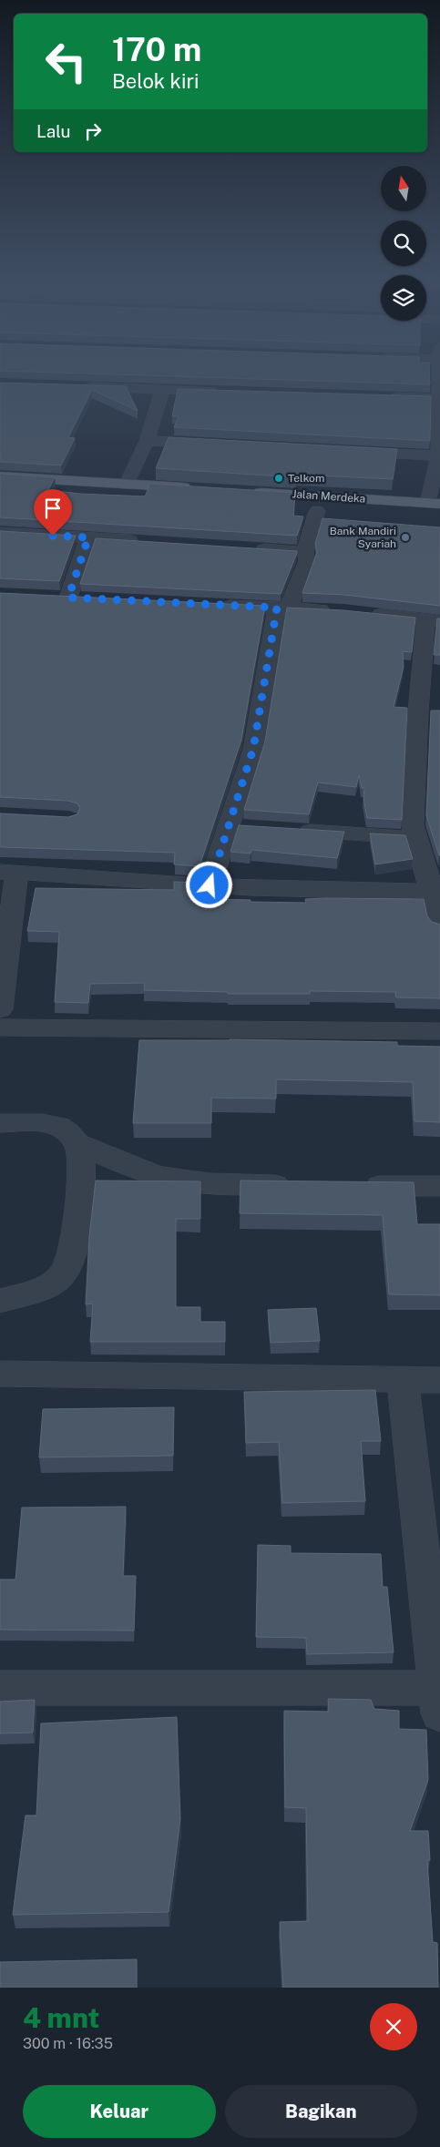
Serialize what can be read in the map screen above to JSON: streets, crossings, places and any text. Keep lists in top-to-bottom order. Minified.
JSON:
{"streets":{"main road":["Jalan Merdeka"]},"places":["Telkom","Bank Mandiri Syariah"],"north":"top","page":{"turn":["170 m","Belok kiri"],"then":"Lalu","heading":["4 mnt","300 m · 16:35"],"buttons":["Keluar","Bagikan"]}}
